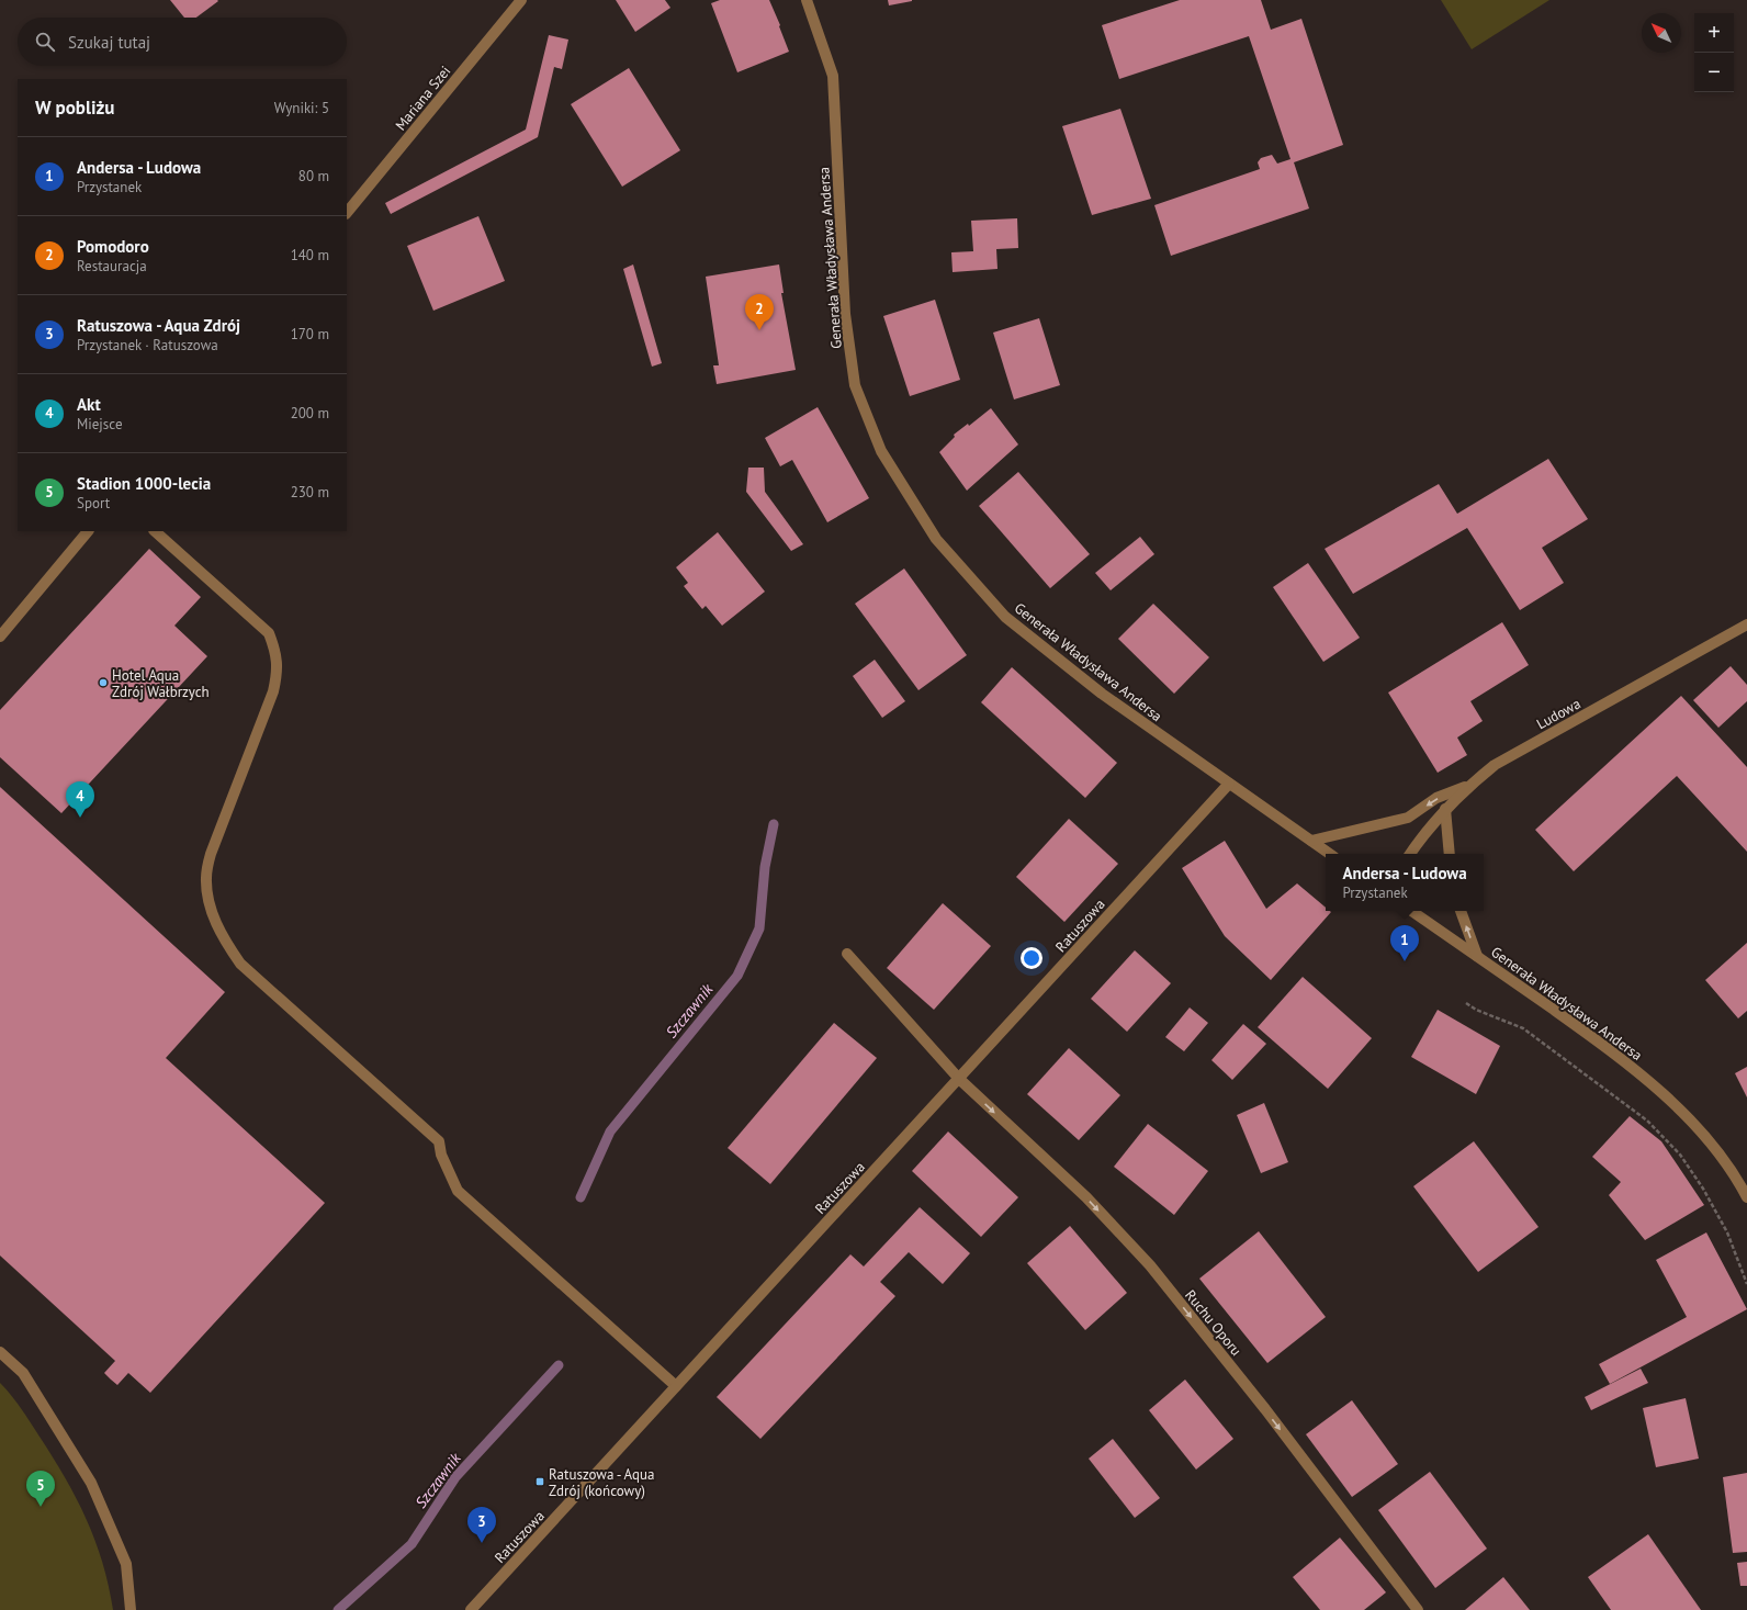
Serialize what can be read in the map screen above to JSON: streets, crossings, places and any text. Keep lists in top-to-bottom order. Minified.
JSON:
{"streets":{"street":["Mariana Szei","Generała Władysława Andersa","Ludowa","Ratuszowa","Ruchu Oporu"]},"crossings":[["Generała Władysława Andersa","Ratuszowa"],["Ratuszowa","Ruchu Oporu"]],"one_way":["Ruchu Oporu"],"water":["Szczawnik"],"places":{"other":["Hotel Aqua Zdrój Wałbrzych"],"transit":["Ratuszowa - Aqua Zdrój (końcowy)"]},"north":"top left","page":{"map_buttons":["+","−"],"search":"Szukaj tutaj","heading":["W pobliżu","Wyniki: 5"],"list":[{"mark":"1","name":"Andersa - Ludowa","note":"Przystanek","value":"80 m"},{"mark":"2","name":"Pomodoro","note":"Restauracja","value":"140 m"},{"mark":"3","name":"Ratuszowa - Aqua Zdrój","note":"Przystanek · Ratuszowa","value":"170 m"},{"mark":"4","name":"Akt","note":"Miejsce","value":"200 m"},{"mark":"5","name":"Stadion 1000-lecia","note":"Sport","value":"230 m"}],"pins":["2","4","1","5","3"],"popup":["Andersa - Ludowa","Przystanek"]}}
